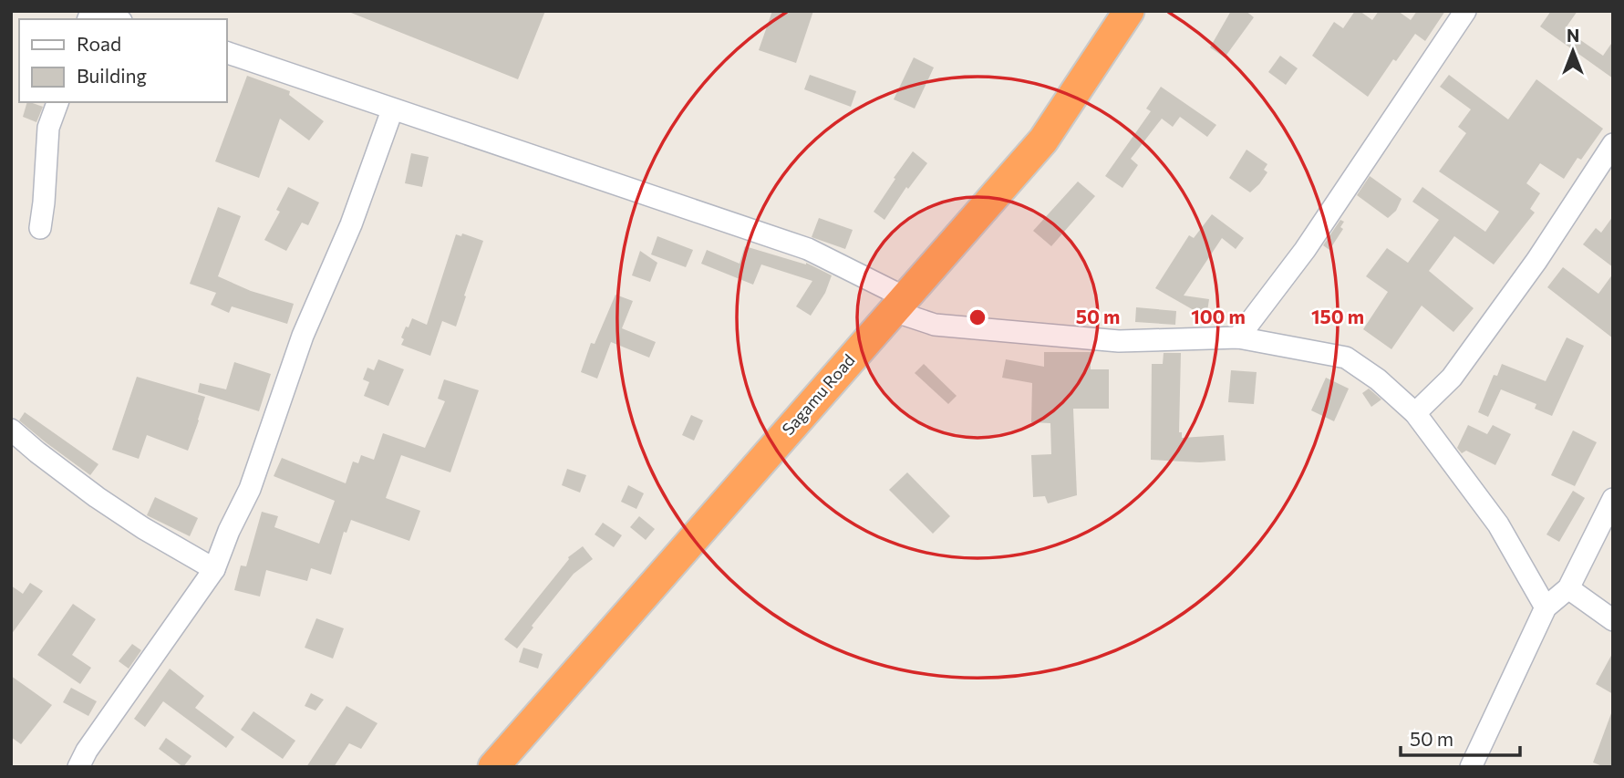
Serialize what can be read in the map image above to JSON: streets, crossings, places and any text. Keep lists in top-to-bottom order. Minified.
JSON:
{"streets":{"highway":["Sagamu Road"]},"legend":["Road","Building"],"scale_bar":"50 m","north":"top","rings":["50 m","100 m","150 m"]}
